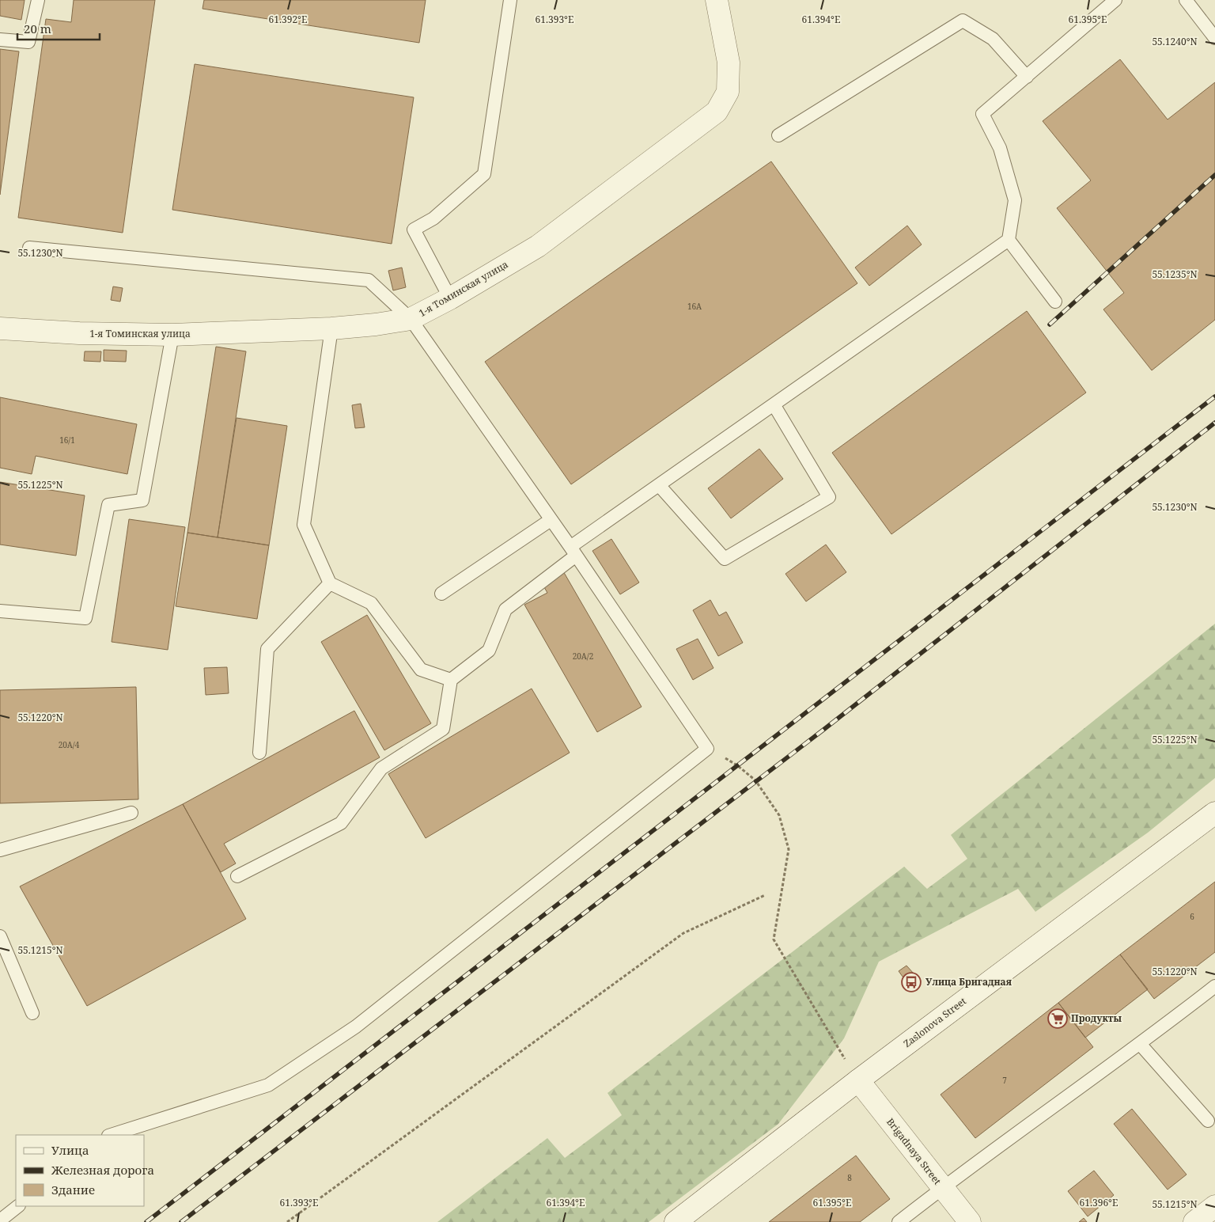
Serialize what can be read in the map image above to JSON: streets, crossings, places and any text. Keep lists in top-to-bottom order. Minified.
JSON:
{"streets":{"street":["1-я Томинская улица","Zaslonova Street","Brigadnaya Street"]},"crossings":[["Zaslonova Street","Brigadnaya Street"]],"places":{"bus stop":["Улица Бригадная"],"supermarket":["Продукты"]},"house_numbers":["16А","16/1","20А/2","20А/4","6","7","8"],"legend":["Улица","Железная дорога","Здание"],"scale_bar":"20 m","coordinates":["61.392°E","61.393°E","61.394°E","61.395°E","55.1240°N","55.1230°N","55.1235°N","55.1225°N","55.1220°N","55.1215°N","61.396°E"]}
